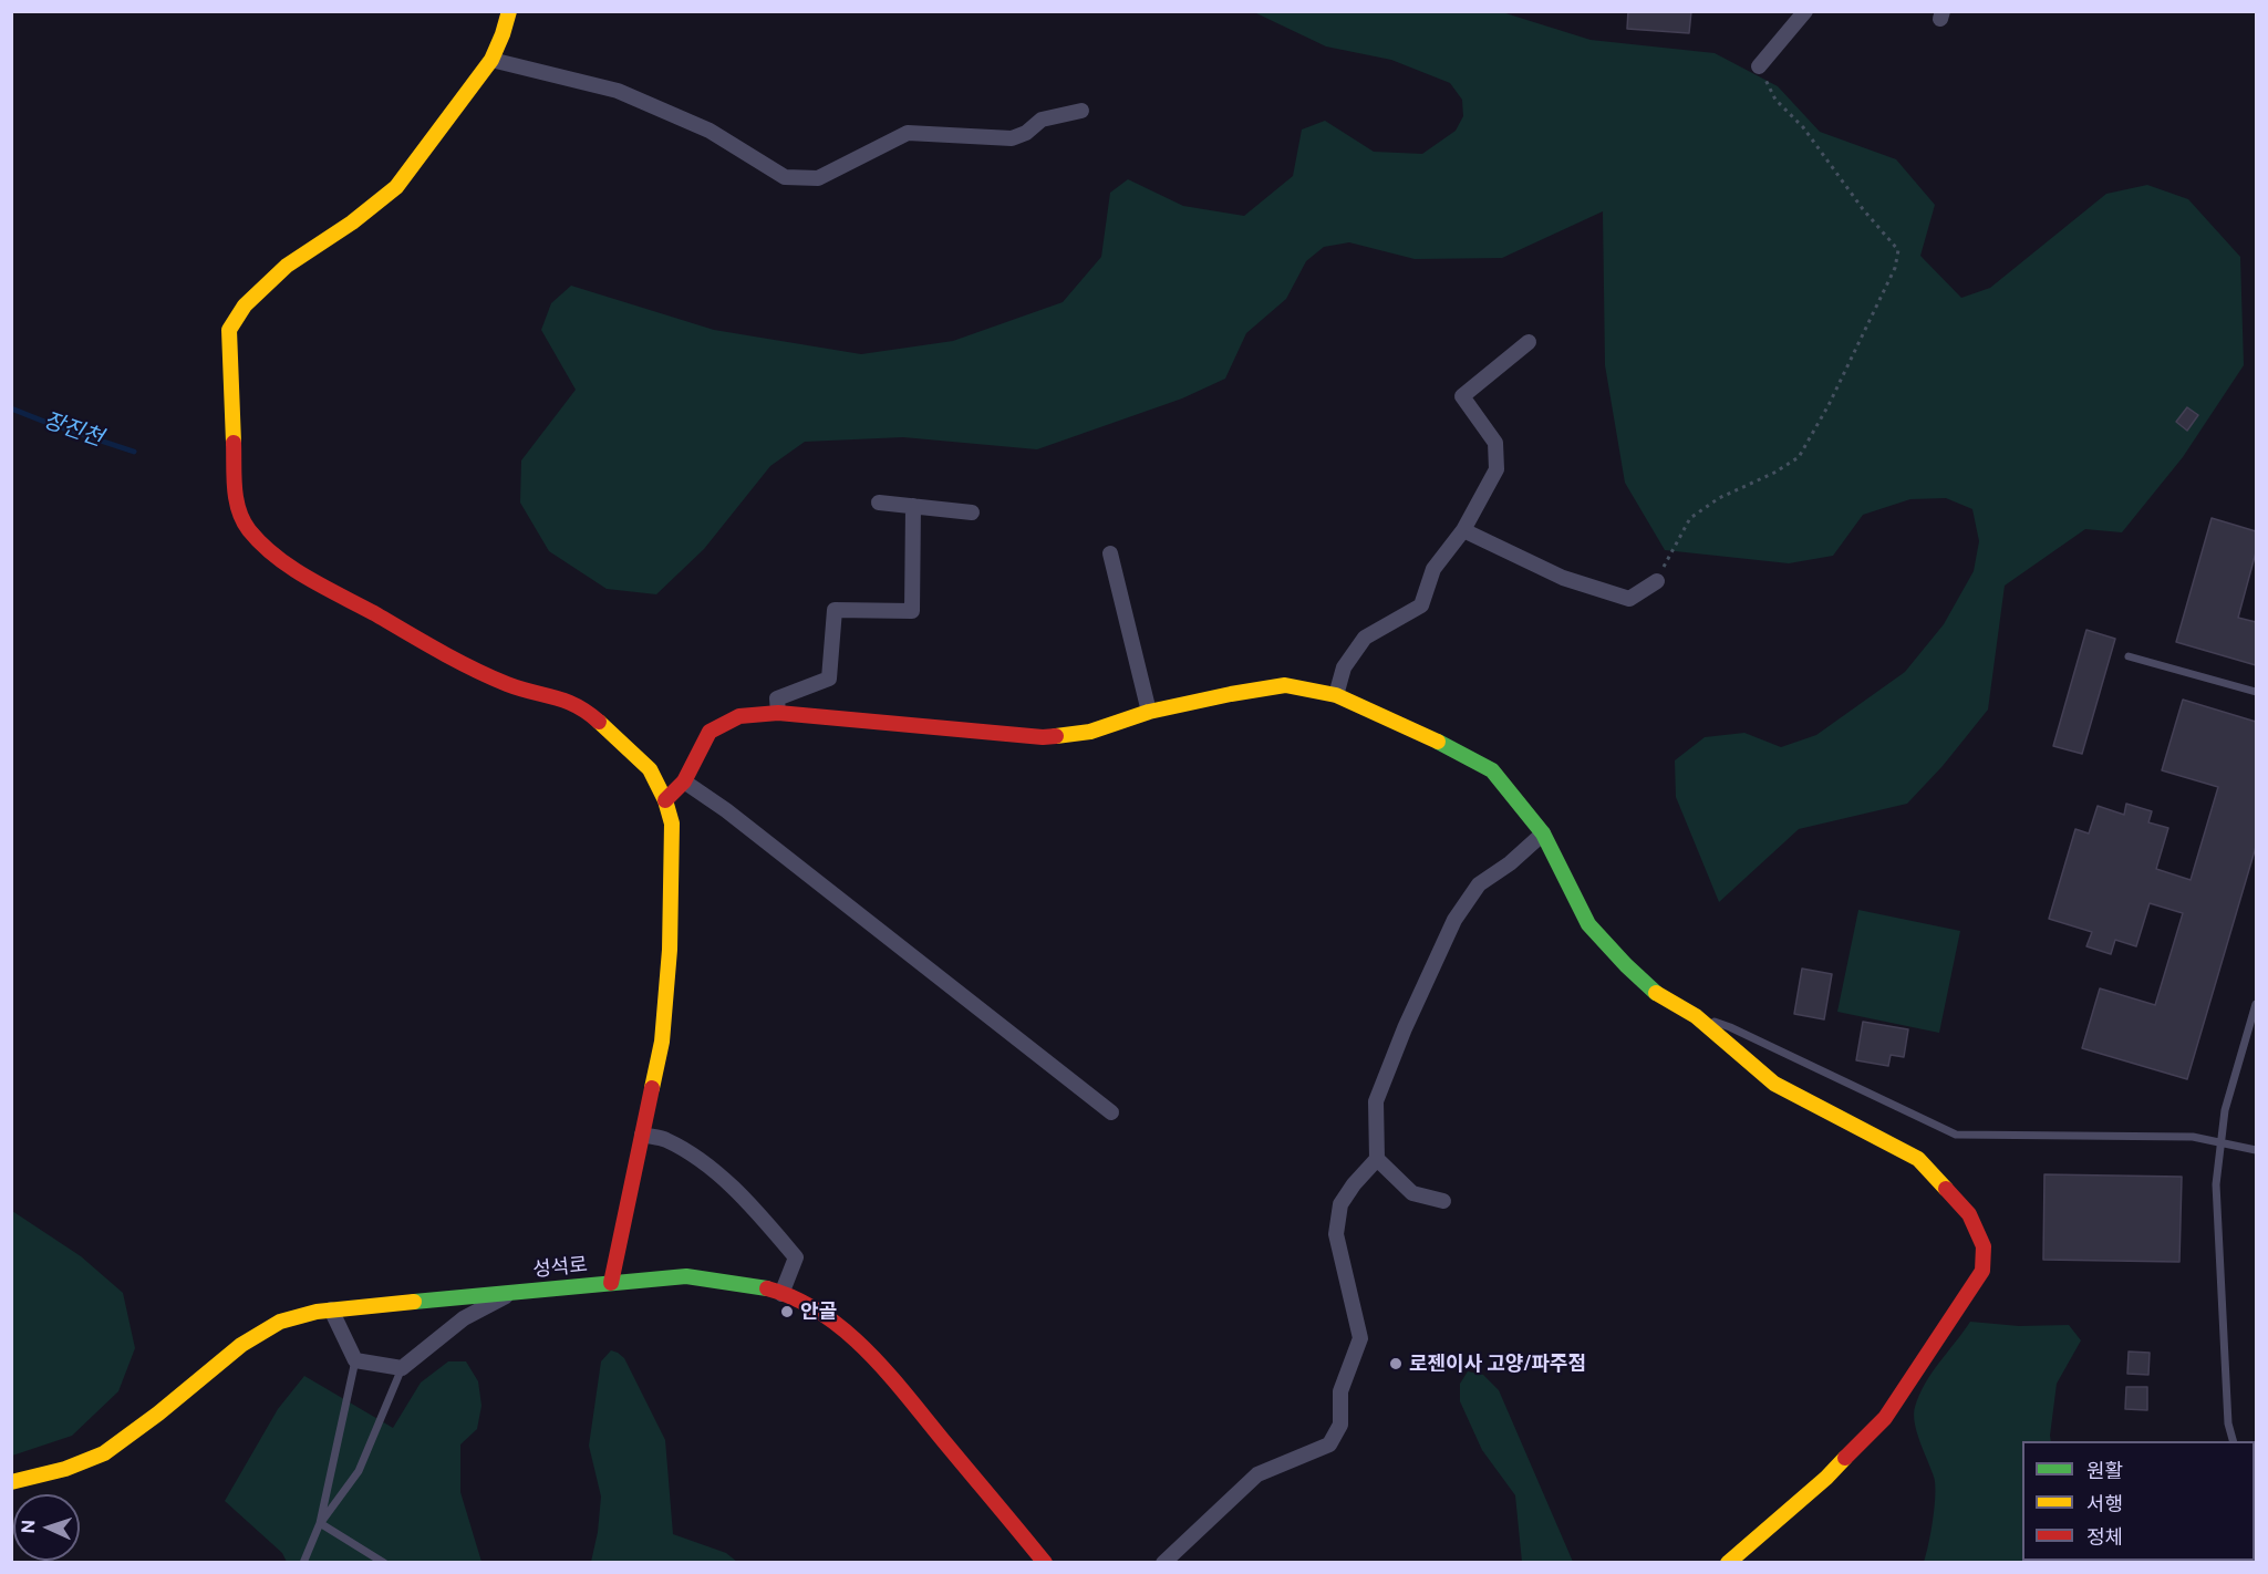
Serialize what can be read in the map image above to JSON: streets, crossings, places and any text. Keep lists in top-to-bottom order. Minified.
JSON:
{"streets":{"street":["성석로"]},"water":["장진천"],"places":["안골","로젠이사 고양/파주점"],"legend":["원활","서행","정체"],"north":"left"}
